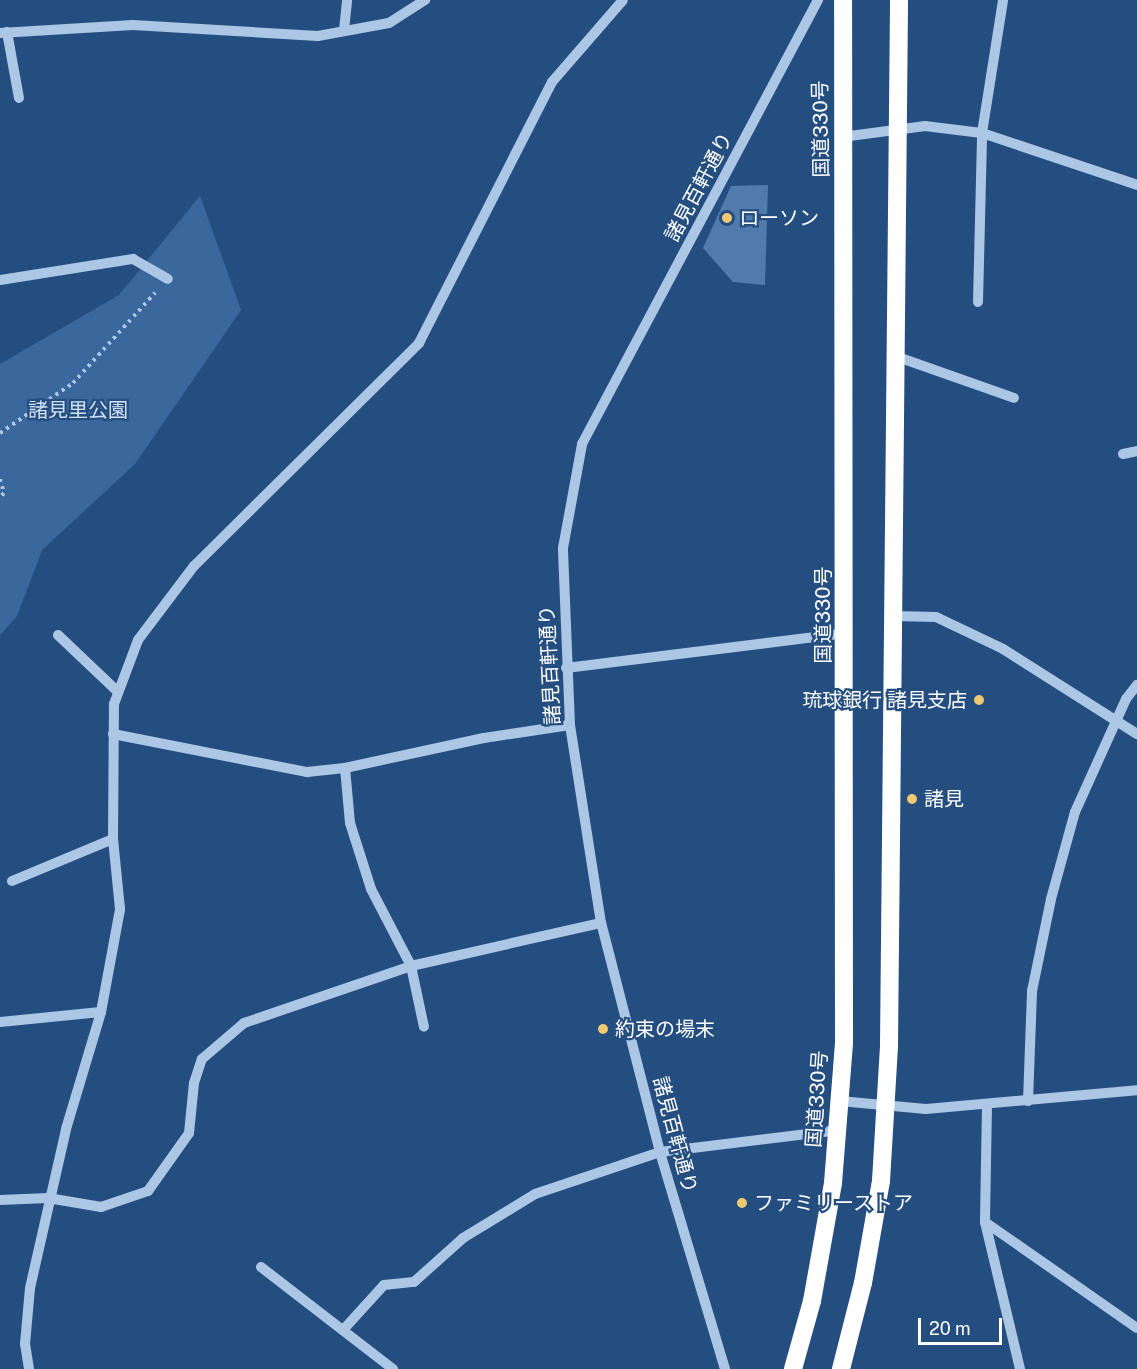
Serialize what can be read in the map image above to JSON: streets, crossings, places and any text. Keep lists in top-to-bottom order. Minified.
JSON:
{"streets":{"highway":["国道330号"],"street":["諸見百軒通り"]},"parks":["諸見里公園"],"places":["ローソン","琉球銀行 諸見支店","諸見","約束の場末","ファミリーストア"],"scale_bar":"20 m"}
